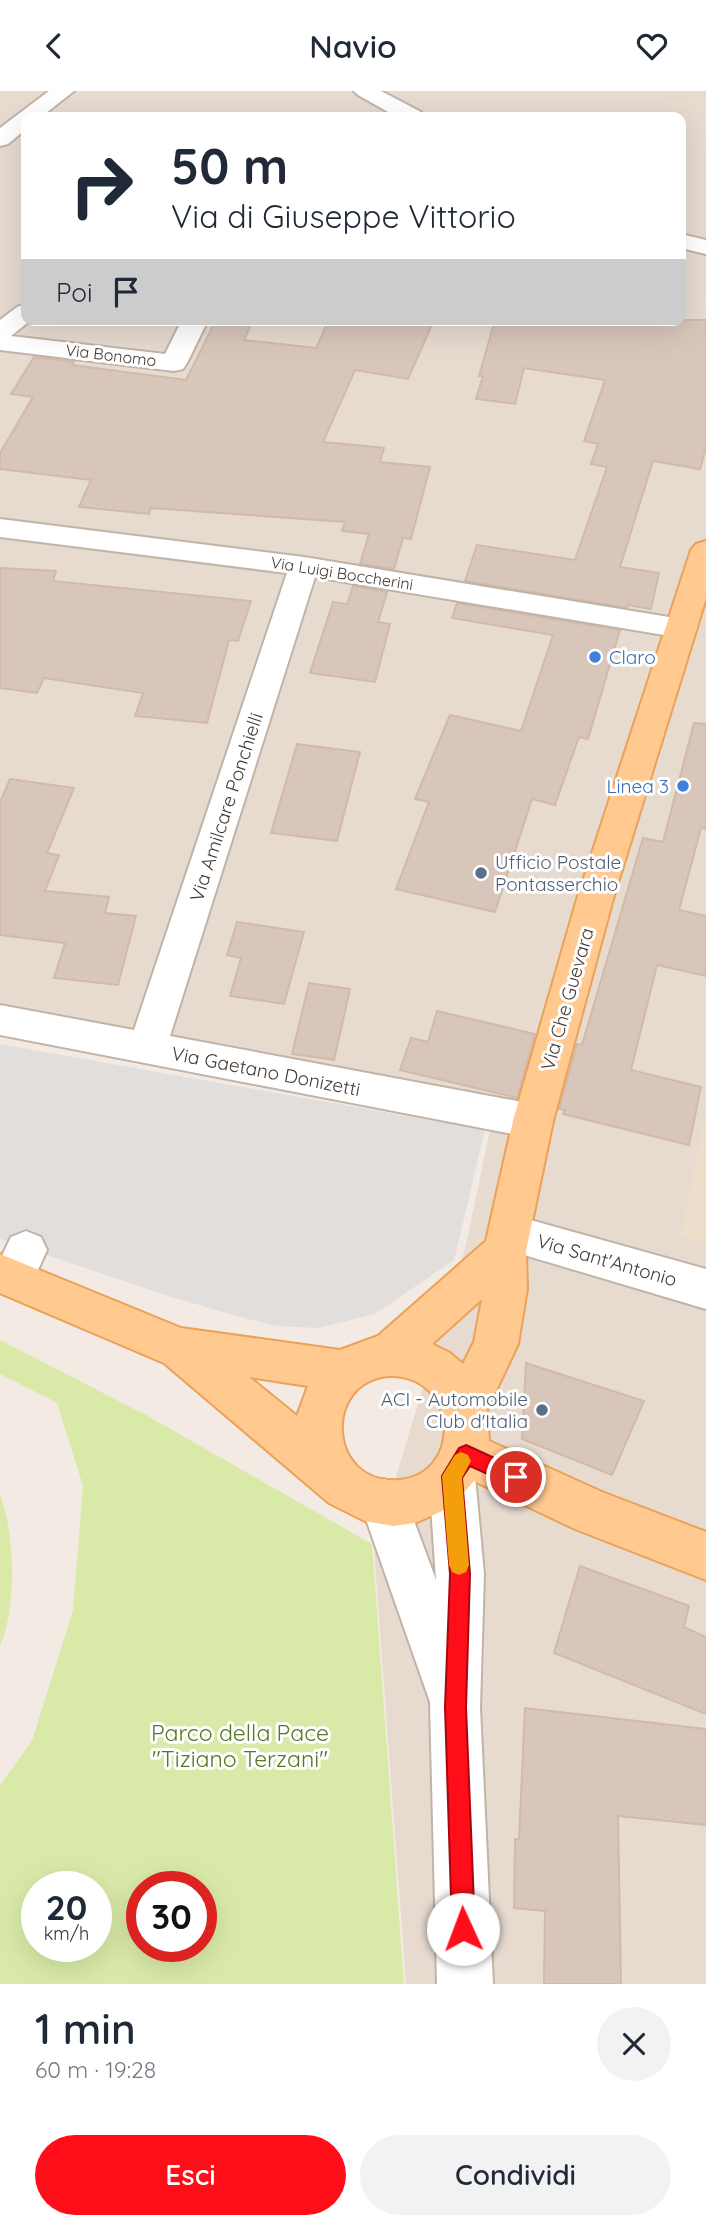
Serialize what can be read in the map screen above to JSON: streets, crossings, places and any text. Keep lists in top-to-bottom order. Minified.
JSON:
{"streets":{"main road":["Via Che Guevara"],"street":["Via Bonomo","Via Luigi Boccherini","Via Amilcare Ponchielli","Via Gaetano Donizetti","Via Sant'Antonio"]},"crossings":[["Via Luigi Boccherini","Via Amilcare Ponchielli"],["Via Luigi Boccherini","Via Che Guevara"],["Via Amilcare Ponchielli","Via Gaetano Donizetti"],["Via Che Guevara","Via Gaetano Donizetti"],["Via Che Guevara","Via Sant'Antonio"]],"parks":["Parco della Pace \"Tiziano Terzani\""],"places":["Claro","Linea 3","Ufficio Postale Pontasserchio","ACI - Automobile Club d'Italia"],"page":{"header":"Navio","turn":["50 m","Via di Giuseppe Vittorio"],"then":"Poi","speed":"20 km/h","limit":"30","heading":["1 min","60 m · 19:28"],"buttons":["Esci","Condividi"]}}
